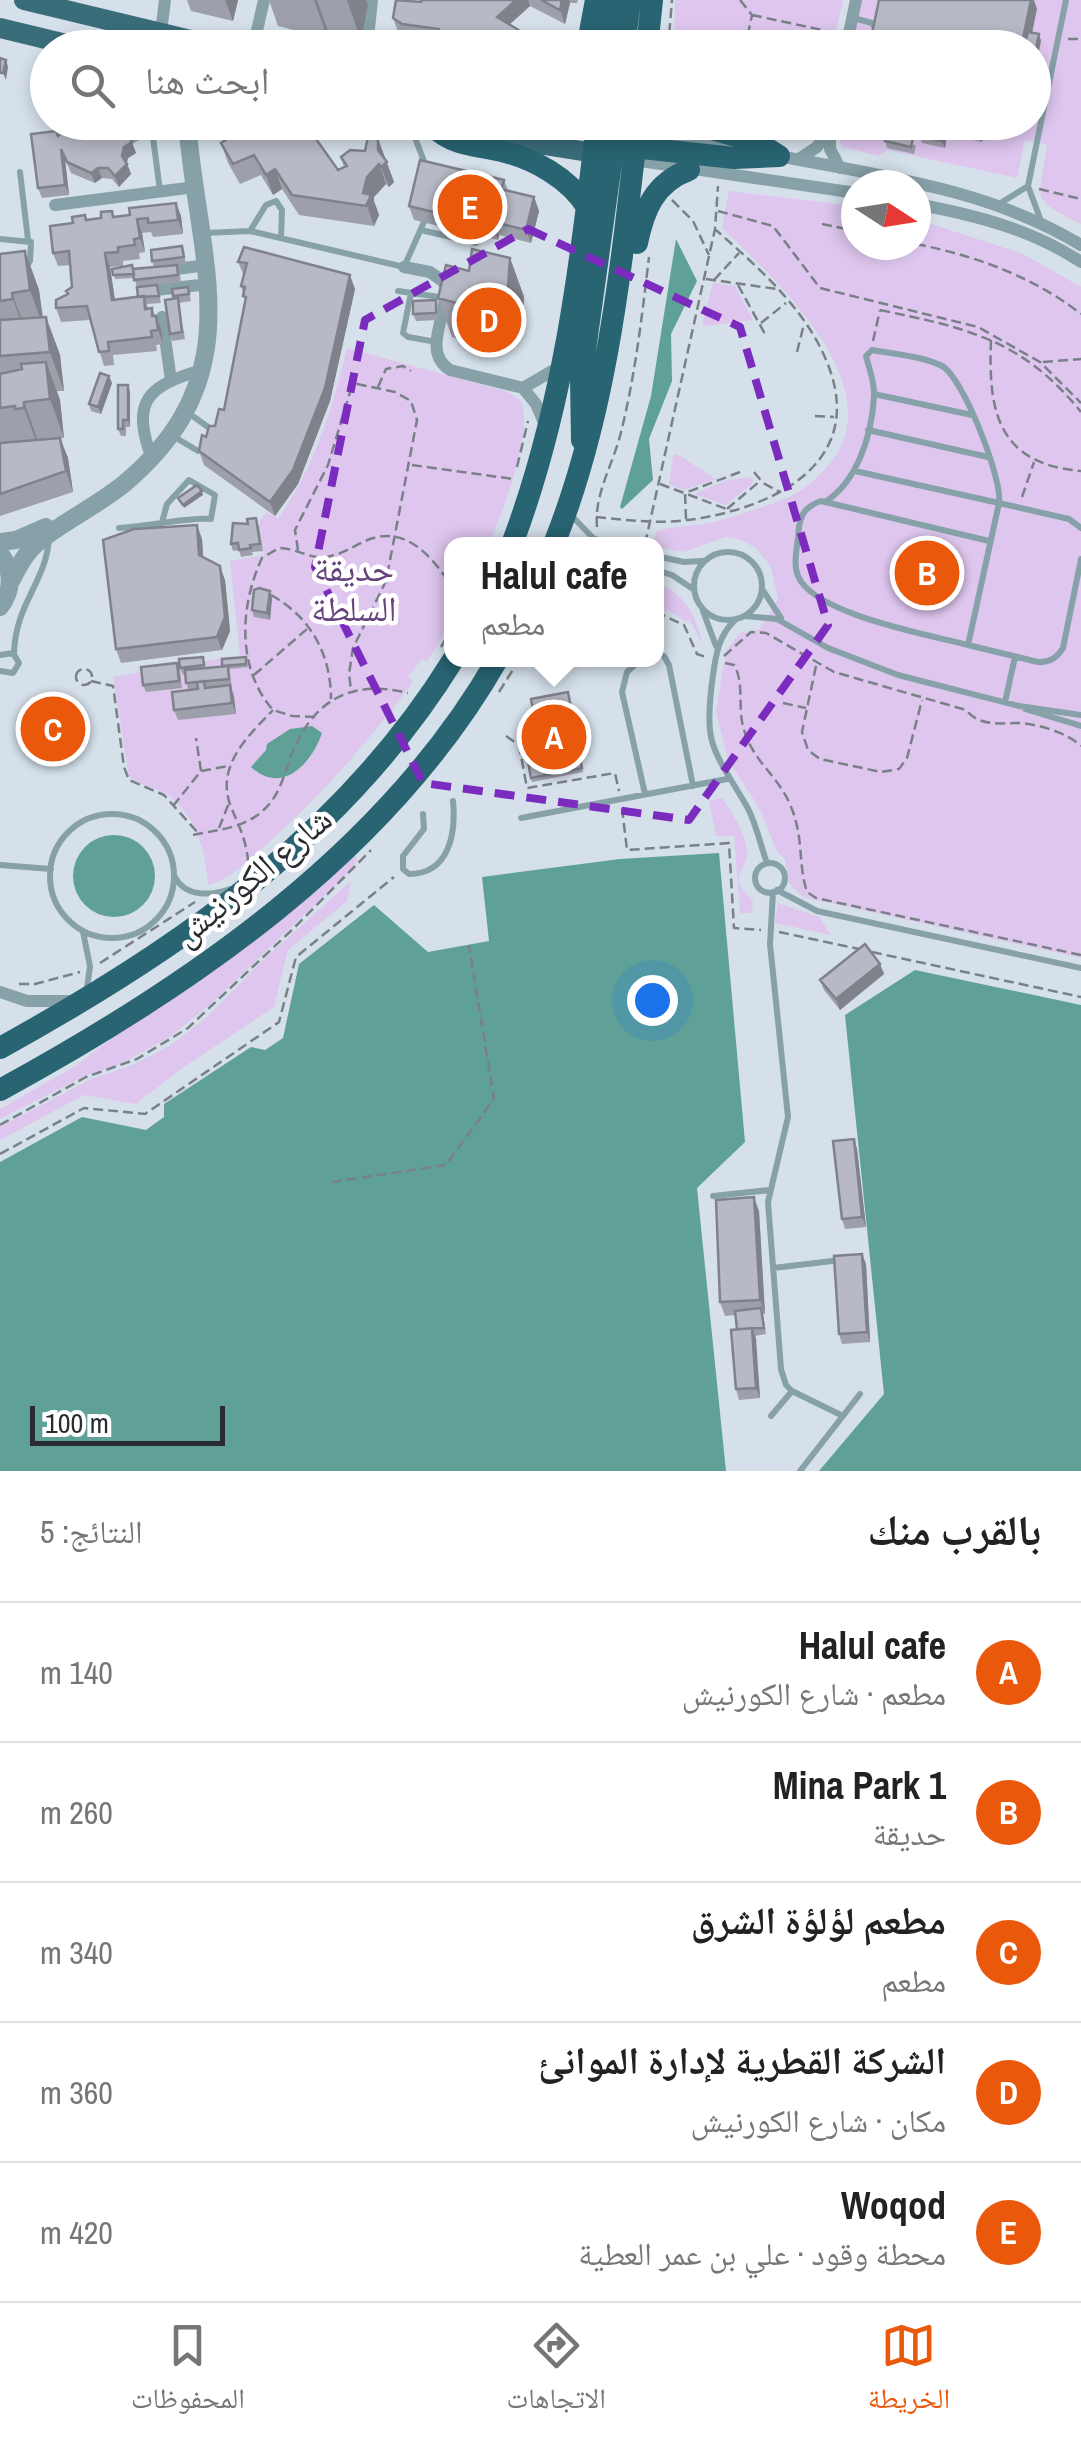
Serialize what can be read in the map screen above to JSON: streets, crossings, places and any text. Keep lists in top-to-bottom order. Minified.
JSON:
{"streets":{"highway":["شارع الكورنيش"]},"parks":["حديقة السلطة"],"scale_bar":"100 m","north":"right","page":{"search":"ابحث هنا","pins":["E","D","B","C","A"],"popup":["Halul cafe","مطعم"],"scale":"100 m","heading":["بالقرب منك","النتائج: 5"],"list":[{"mark":"A","name":"Halul cafe","note":"مطعم · شارع الكورنيش","value":"140 m"},{"mark":"B","name":"Mina Park 1","note":"حديقة","value":"260 m"},{"mark":"C","name":"مطعم لؤلؤة الشرق","note":"مطعم","value":"340 m"},{"mark":"D","name":"الشركة القطرية لإدارة الموانئ","note":"مكان · شارع الكورنيش","value":"360 m"},{"mark":"E","name":"Woqod","note":"محطة وقود · علي بن عمر العطية","value":"420 m"}],"nav":["الخريطة","الاتجاهات","المحفوظات"]}}
